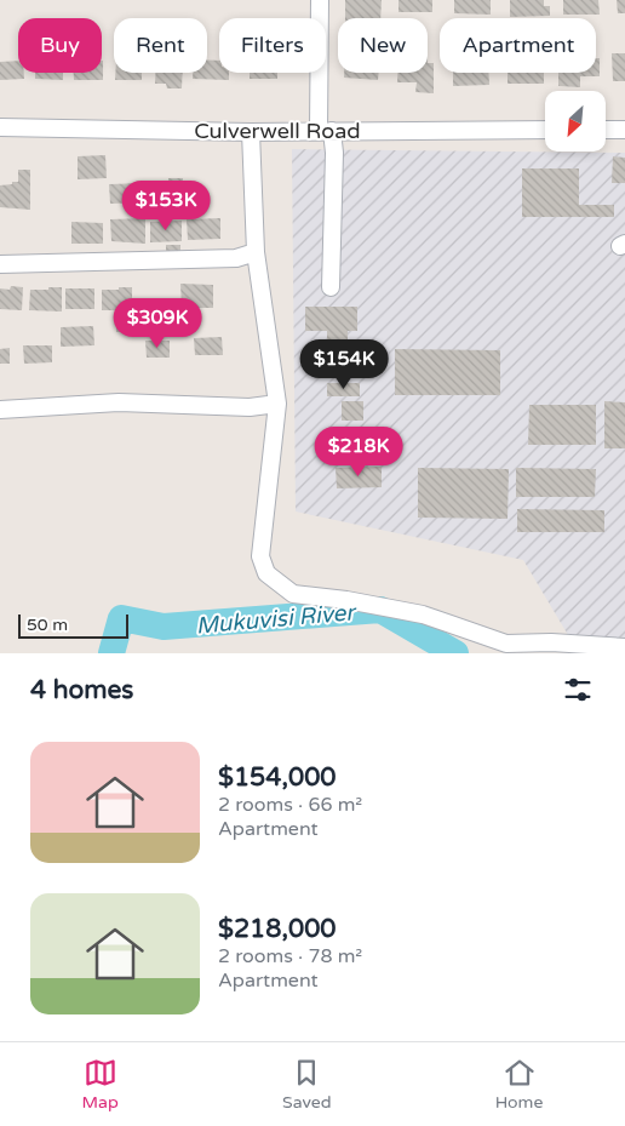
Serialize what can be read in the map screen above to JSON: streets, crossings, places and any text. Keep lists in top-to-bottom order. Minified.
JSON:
{"streets":{"street":["Culverwell Road"]},"water":["Mukuvisi River"],"scale_bar":"50 m","north":"bottom left","page":{"chip":["Buy","Rent","Filters","New","Apartment"],"price":["$153K","$309K","$154K","$218K"],"scale":"50 m","heading":"4 homes","list":[{"name":"$154,000","note":"2 rooms · 66 m² · Apartment"},{"name":"$218,000","note":"2 rooms · 78 m² · Apartment"}],"tabs":["Map","Saved","Home"]}}
